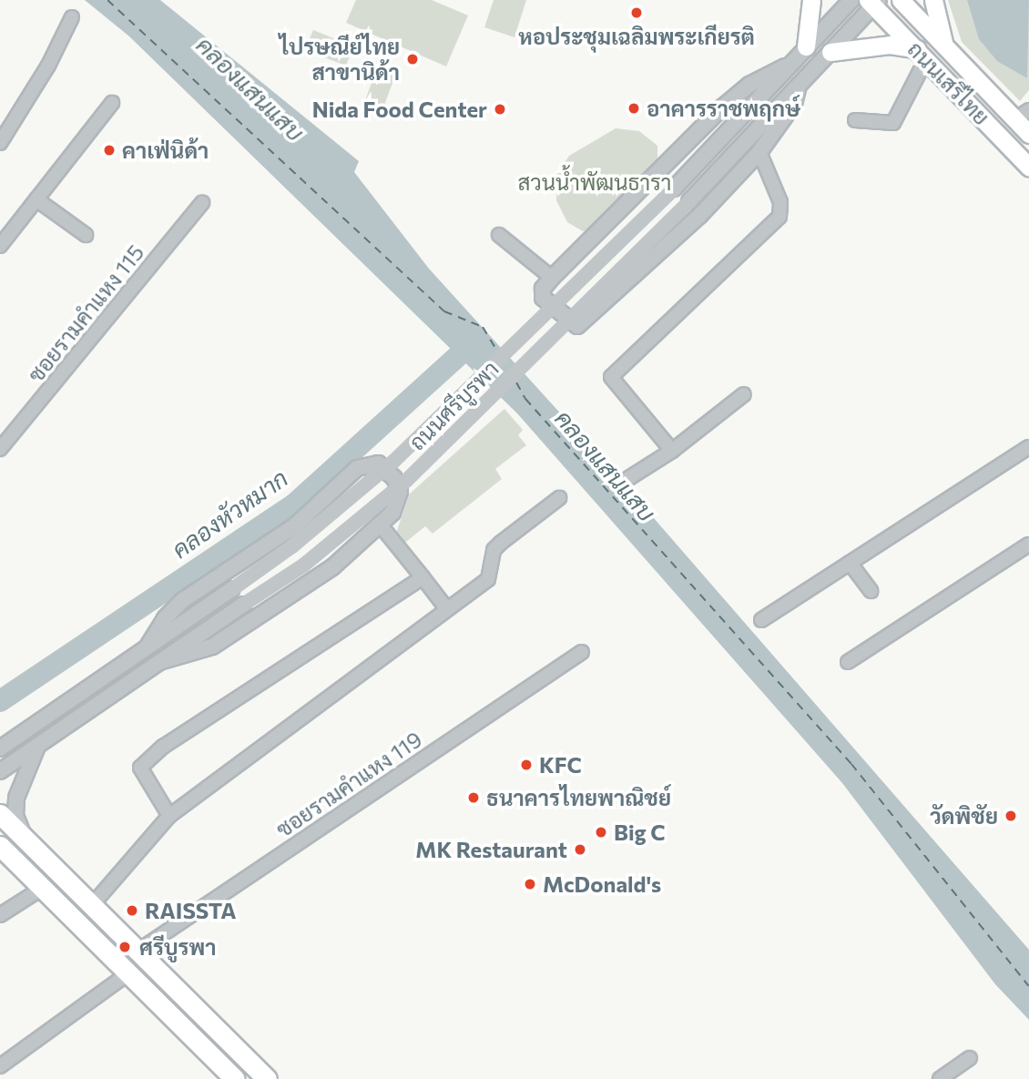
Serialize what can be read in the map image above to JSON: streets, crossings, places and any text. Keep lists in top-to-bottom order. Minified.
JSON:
{"streets":{"main road":["ถนนเสรีไทย"],"street":["ซอยรามคำแหง 115","ถนนศรีบูรพา","ซอยรามคำแหง 119"]},"crossings":[["ถนนเสรีไทย","ถนนศรีบูรพา"]],"water":["คลองแสนแสบ","คลองหัวหมาก"],"parks":["สวนน้ำพัฒนธารา"],"places":["หอประชุมเฉลิมพระเกียรติ","ไปรษณีย์ไทย สาขานิด้า","อาคารราชพฤกษ์","Nida Food Center","คาเฟ่นิด้า","KFC","ธนาคารไทยพาณิชย์","วัดพิชัย","Big C","MK Restaurant","McDonald's","RAISSTA","ศรีบูรพา"]}
